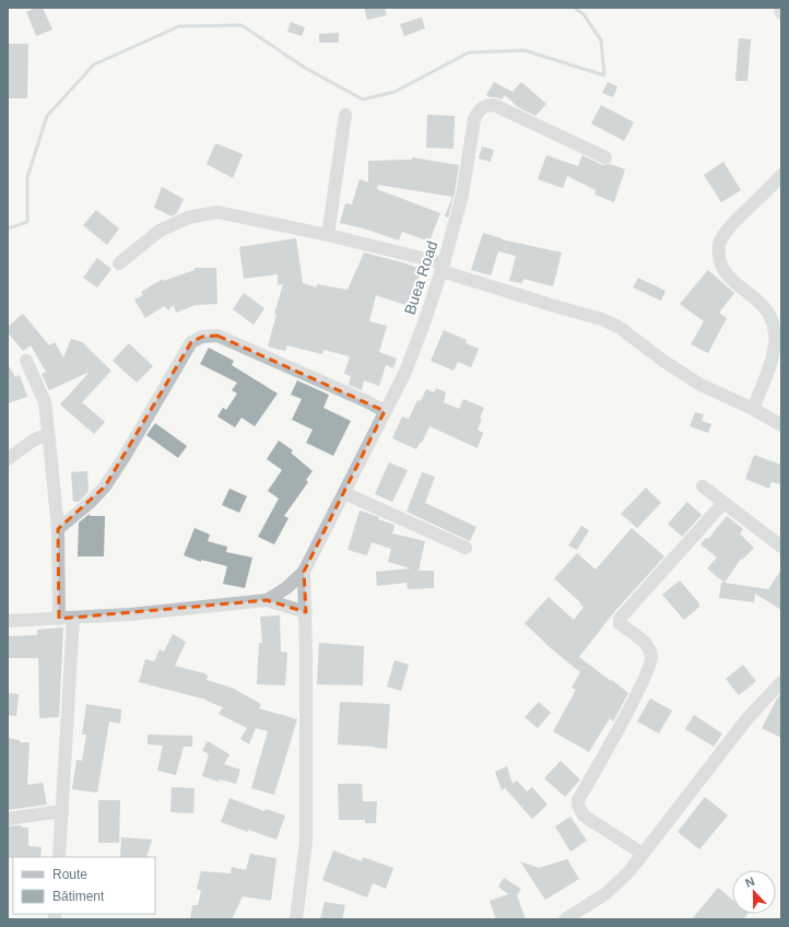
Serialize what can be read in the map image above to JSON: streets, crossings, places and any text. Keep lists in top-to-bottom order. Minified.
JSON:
{"streets":{"street":["Buea Road"]},"legend":["Route","Bâtiment"],"north":"top"}
